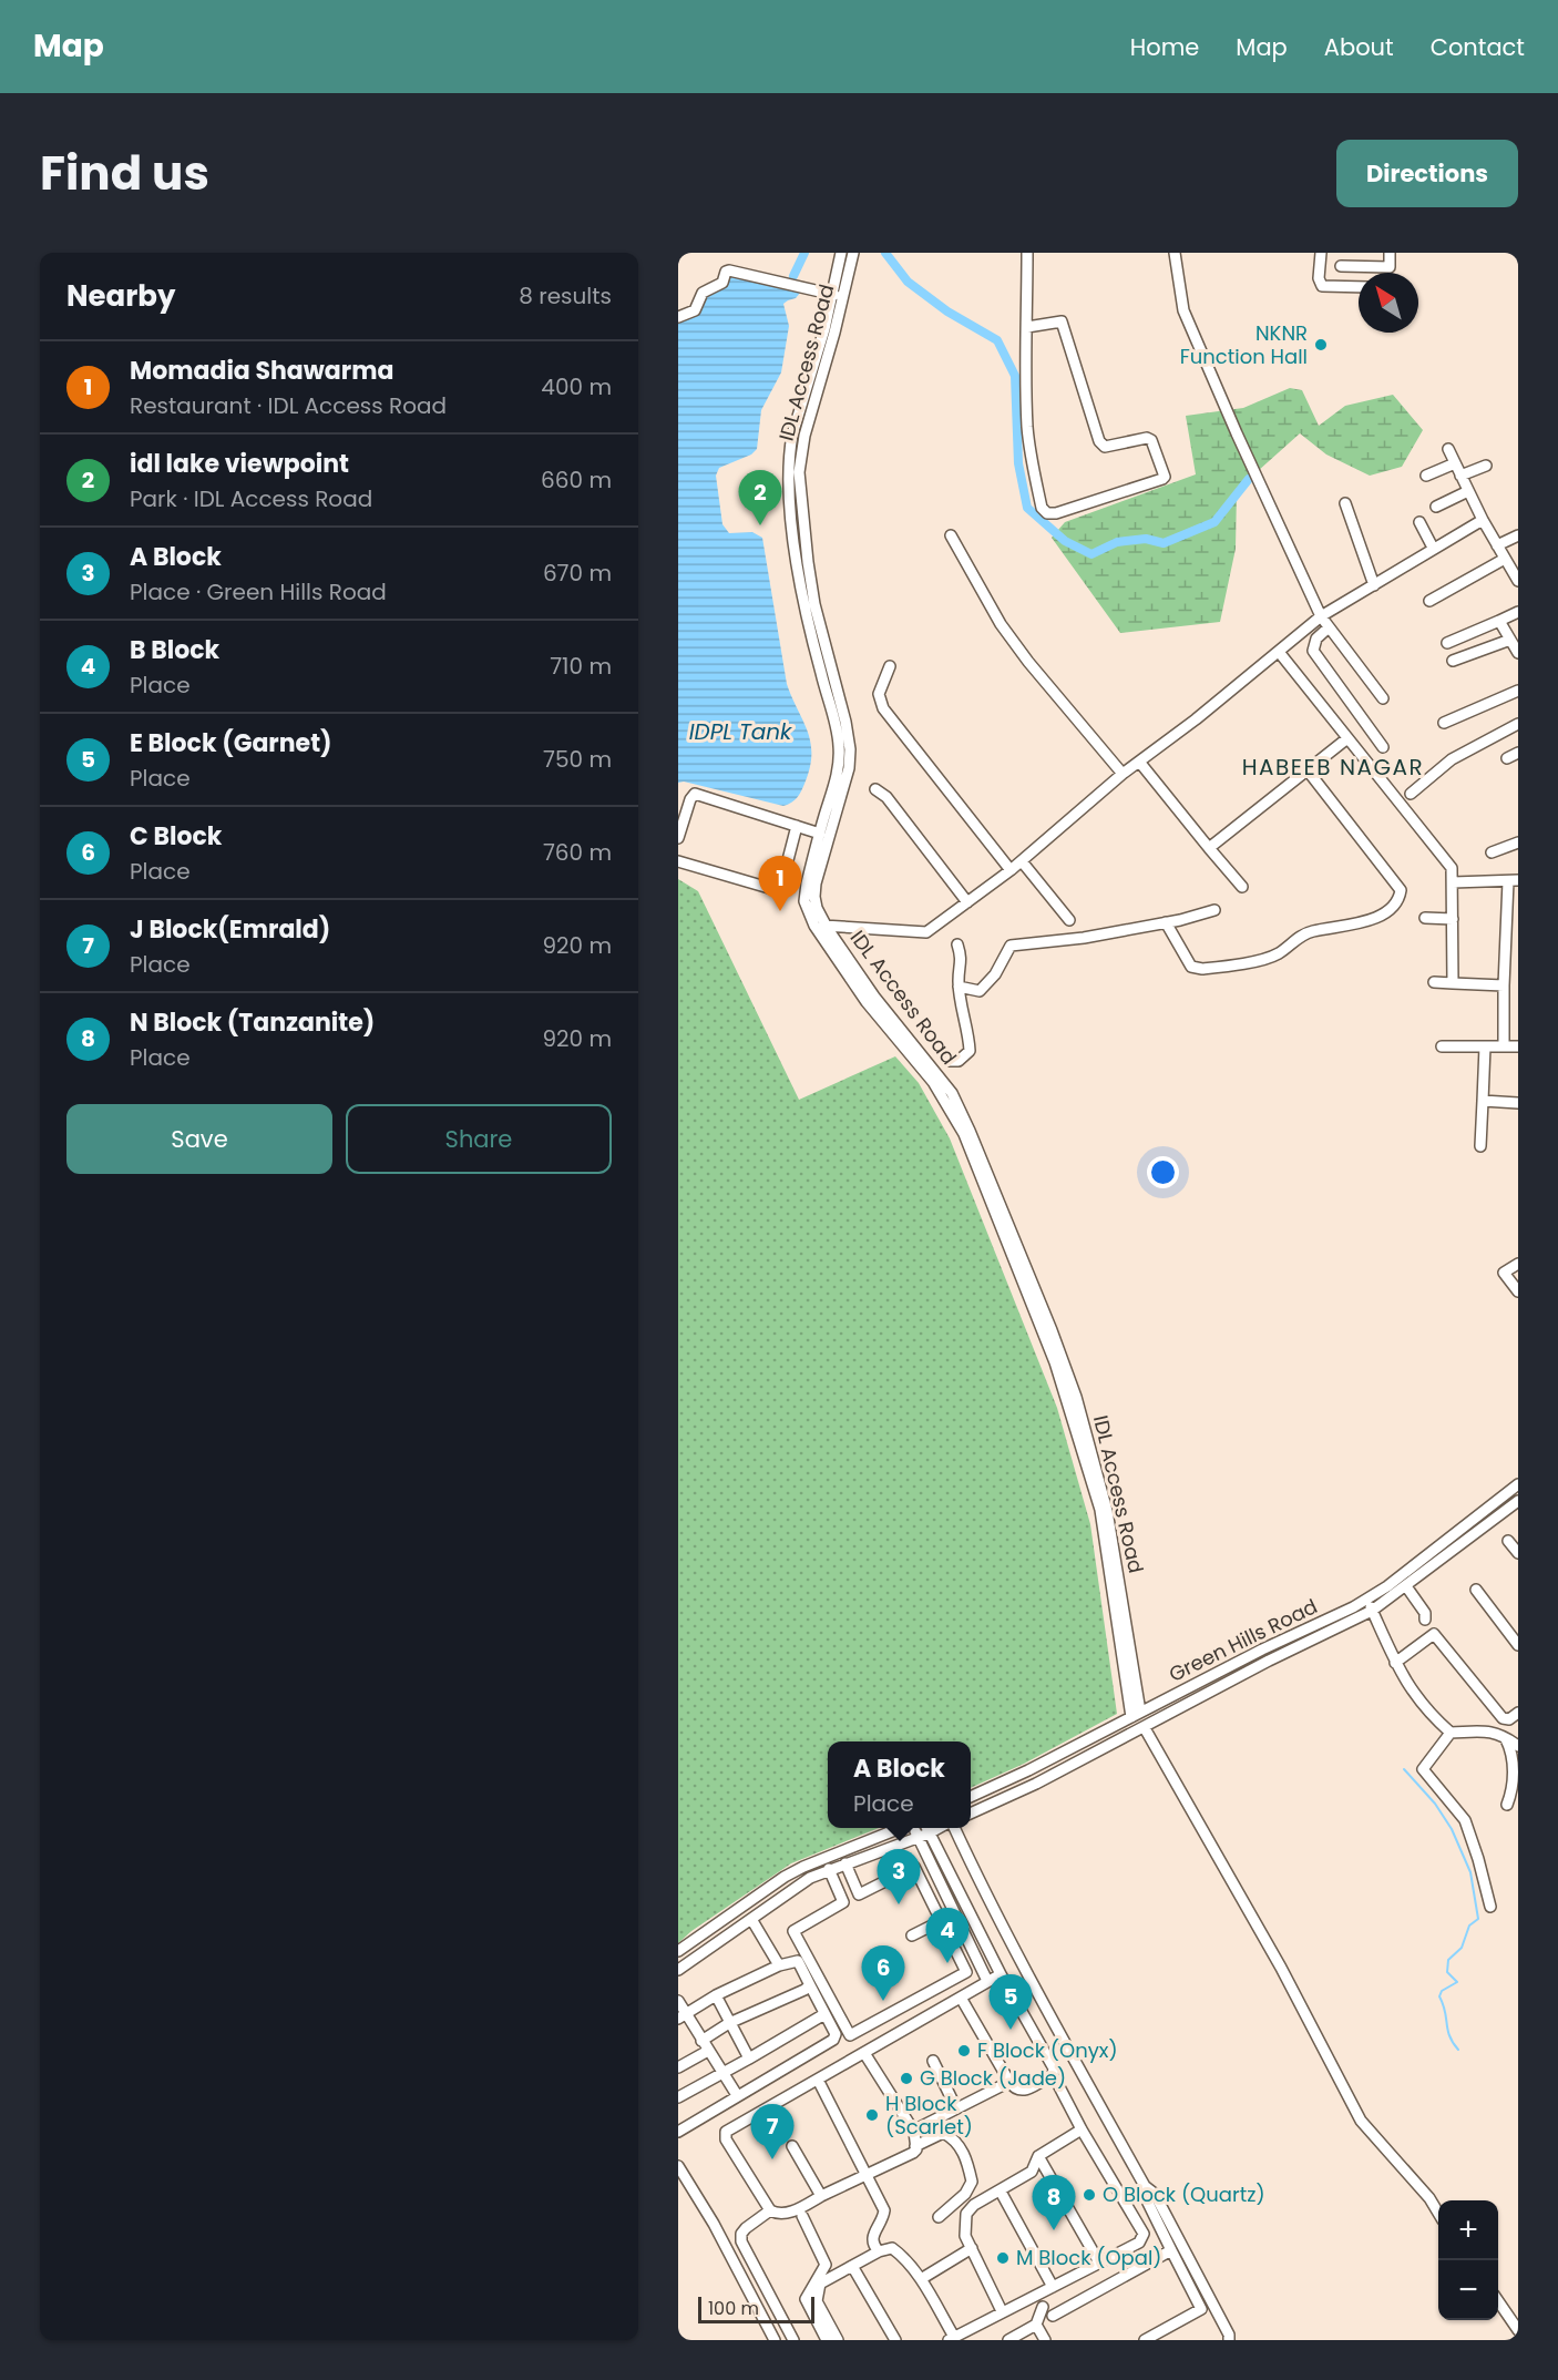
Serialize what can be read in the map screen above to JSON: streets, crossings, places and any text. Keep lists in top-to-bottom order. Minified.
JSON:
{"streets":{"street":["IDL Access Road","Green Hills Road"]},"crossings":[["IDL Access Road","Green Hills Road"]],"districts":["HABEEB NAGAR"],"water":["IDPL Tank"],"places":["NKNR Function Hall","F Block (Onyx)","G Block (Jade)","H Block (Scarlet)","O Block (Quartz)","M Block (Opal)"],"scale_bar":"100 m","north":"top left","page":{"header":"Map","nav":["Home","Map","About","Contact"],"title":"Find us","buttons":["Directions",["Save","Share"]],"heading":["Nearby","8 results"],"list":[{"mark":"1","name":"Momadia Shawarma","note":"Restaurant · IDL Access Road","value":"400 m"},{"mark":"2","name":"idl lake viewpoint","note":"Park · IDL Access Road","value":"660 m"},{"mark":"3","name":"A Block","note":"Place · Green Hills Road","value":"670 m"},{"mark":"4","name":"B Block","note":"Place","value":"710 m"},{"mark":"5","name":"E Block (Garnet)","note":"Place","value":"750 m"},{"mark":"6","name":"C Block","note":"Place","value":"760 m"},{"mark":"7","name":"J Block(Emrald)","note":"Place","value":"920 m"},{"mark":"8","name":"N Block (Tanzanite)","note":"Place","value":"920 m"}],"pins":["2","1","3","4","6","5","7","8"],"popup":["A Block","Place"],"map_buttons":["+","−"],"scale":"100 m"}}
